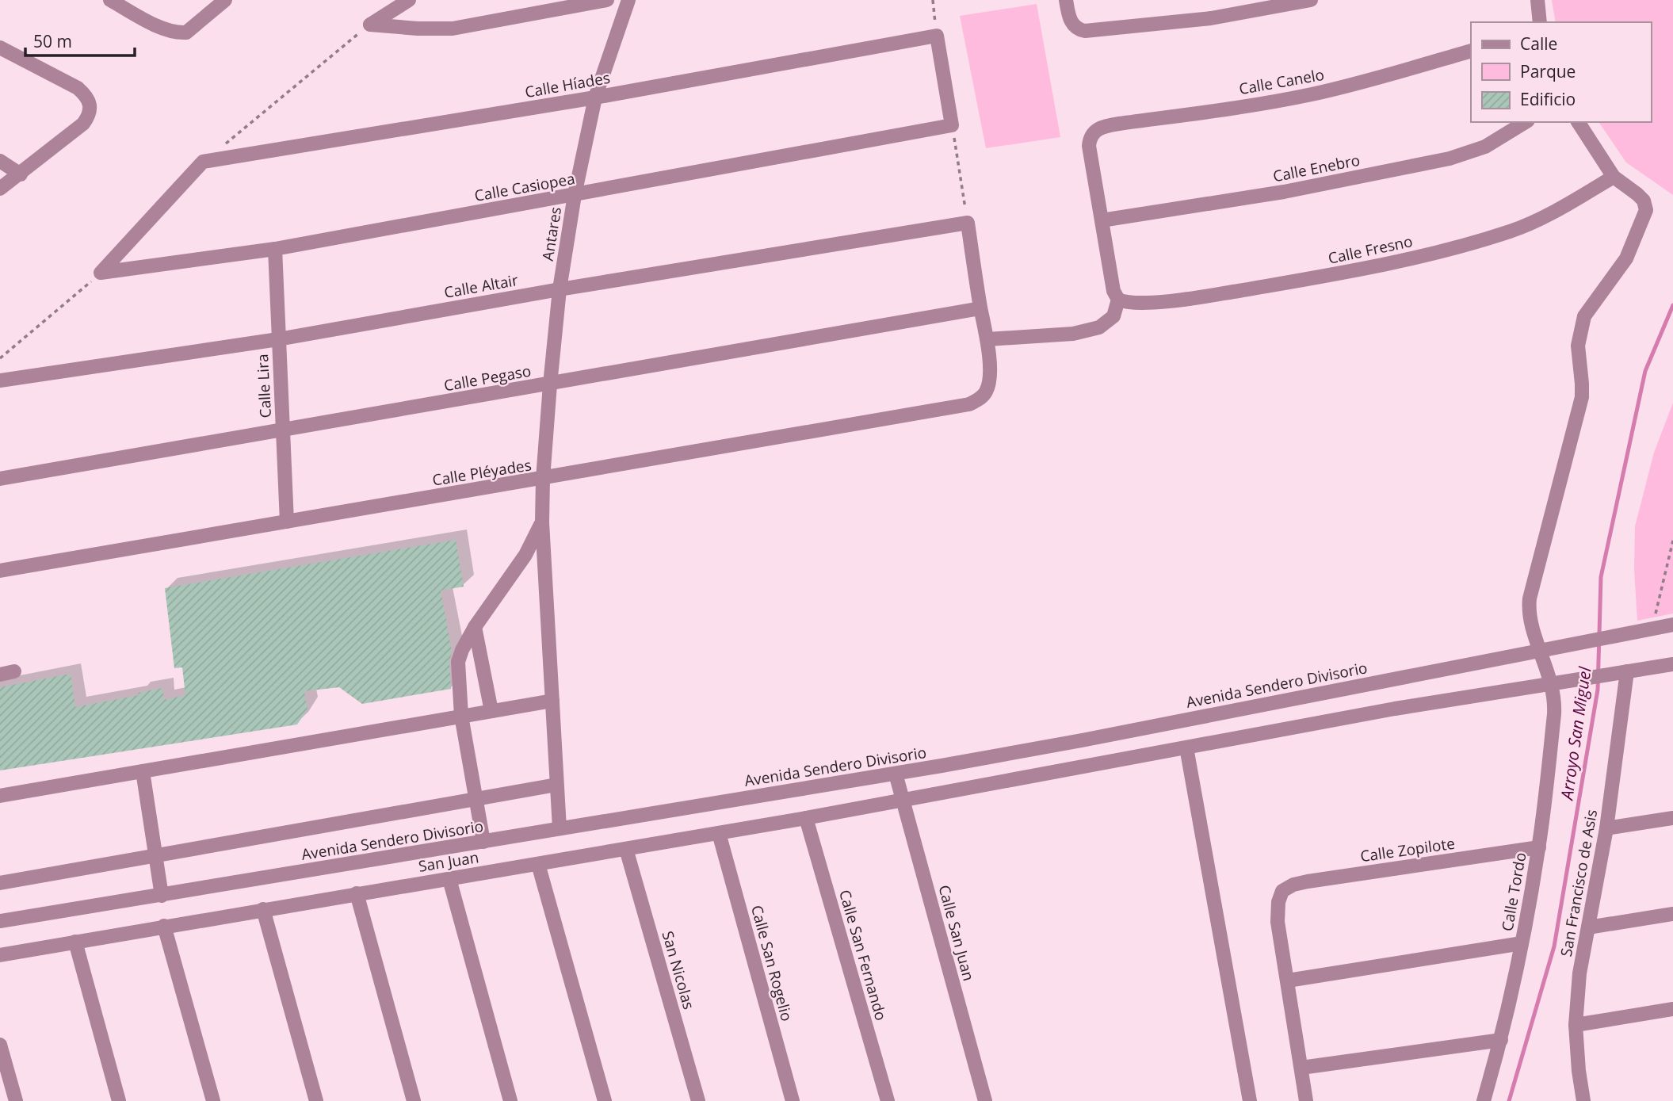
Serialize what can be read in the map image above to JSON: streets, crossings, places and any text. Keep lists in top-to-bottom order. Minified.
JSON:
{"streets":{"street":["Calle Canelo","Calle Híades","Calle Enebro","Calle Casiopea","Antares","Calle Fresno","Calle Altair","Calle Pegaso","Calle Lira","Calle Pléyades","Avenida Sendero Divisorio","Calle Zopilote","San Juan","San Francisco de Asis","Calle Tordo","Calle San Juan","Calle San Fernando","Calle San Rogelio","San Nicolas"]},"crossings":[["Calle Canelo","Calle Enebro"],["Calle Híades","Antares"],["Calle Casiopea","Antares"],["Calle Casiopea","Calle Lira"],["Antares","Calle Altair"],["Antares","Calle Pegaso"],["Antares","Calle Pléyades"],["Antares","Avenida Sendero Divisorio"],["Calle Fresno","Calle Tordo"],["Calle Altair","Calle Lira"],["Calle Pegaso","Calle Lira"],["Calle Lira","Calle Pléyades"],["Avenida Sendero Divisorio","Calle Tordo"],["Avenida Sendero Divisorio","Calle San Juan"],["Calle Zopilote","Calle Tordo"],["San Juan","Calle San Juan"],["San Juan","Calle San Fernando"],["San Juan","Calle San Rogelio"],["San Juan","San Nicolas"]],"water":["Arroyo San Miguel"],"legend":["Calle","Parque","Edificio"],"scale_bar":"50 m"}
